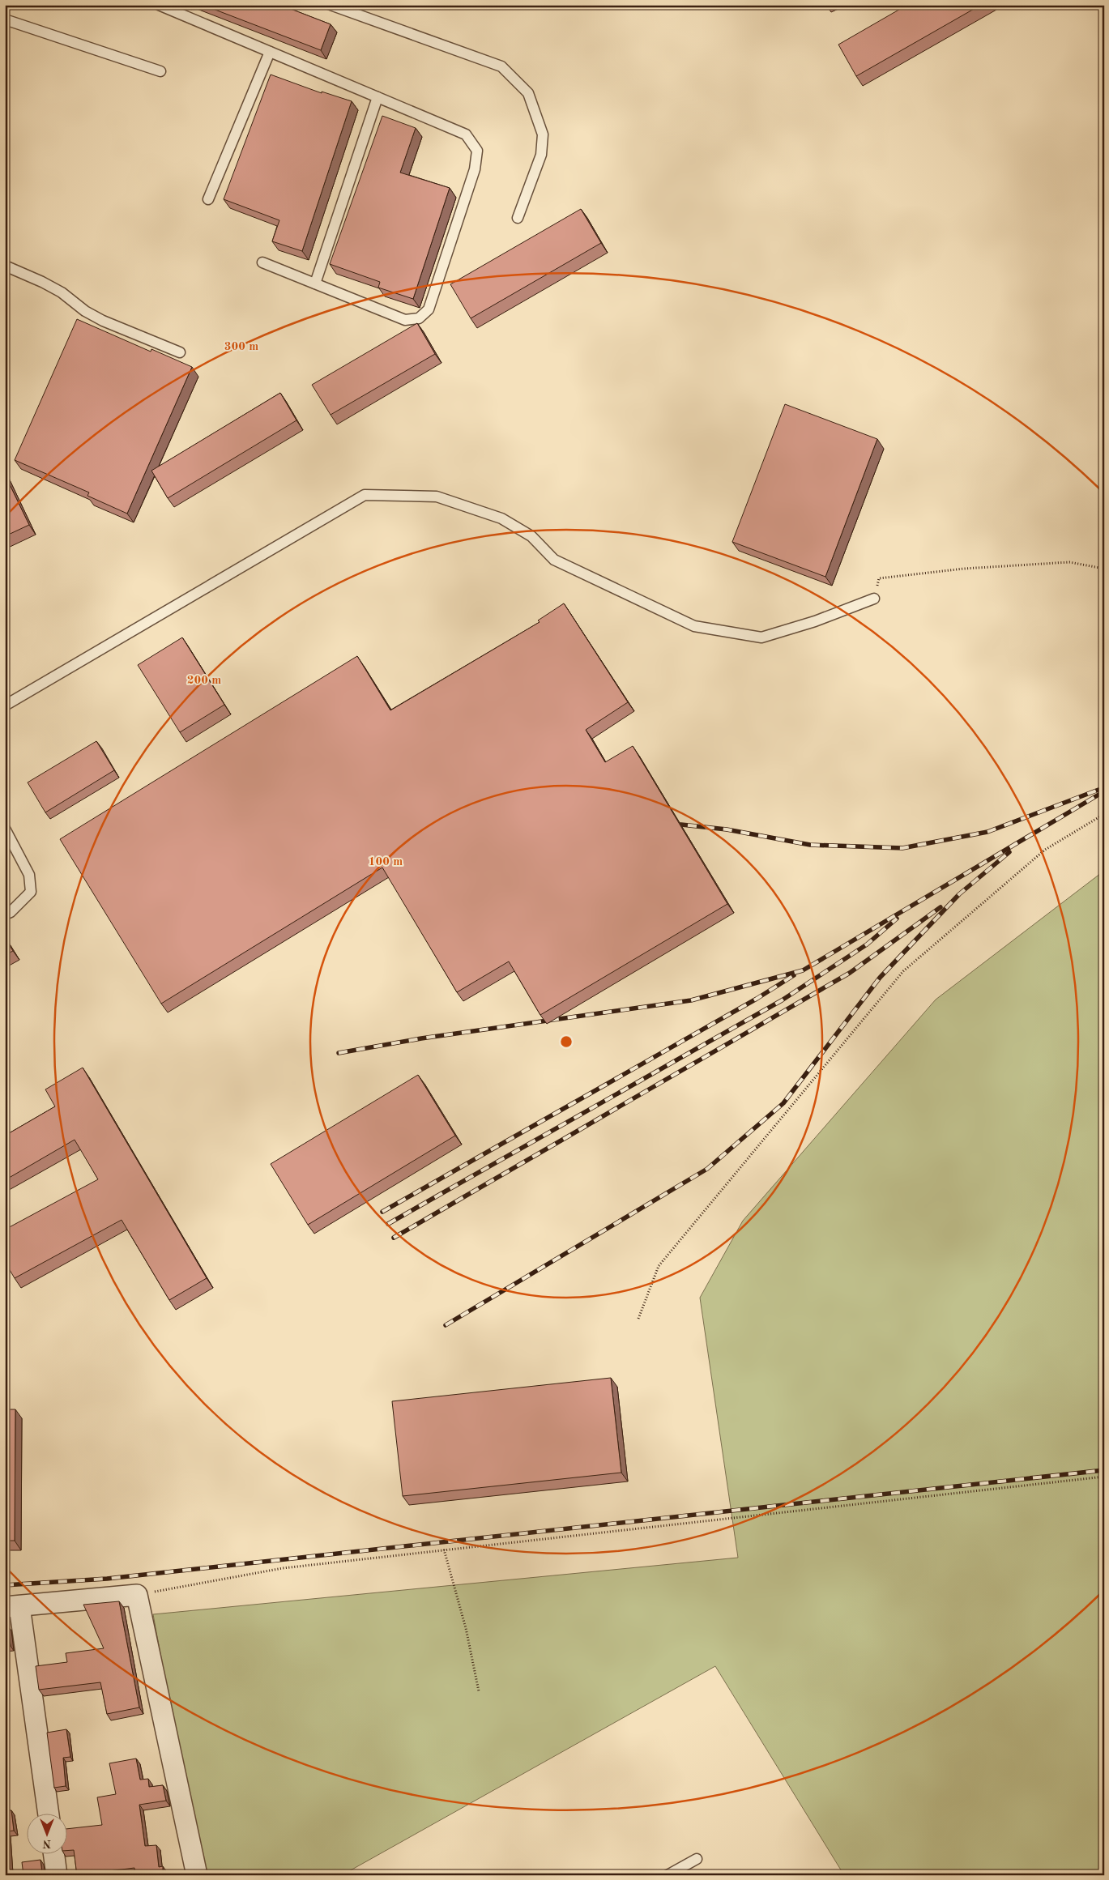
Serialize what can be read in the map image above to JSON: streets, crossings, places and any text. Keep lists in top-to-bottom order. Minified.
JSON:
{"north":"bottom","rings":["300 m","200 m","100 m"]}
